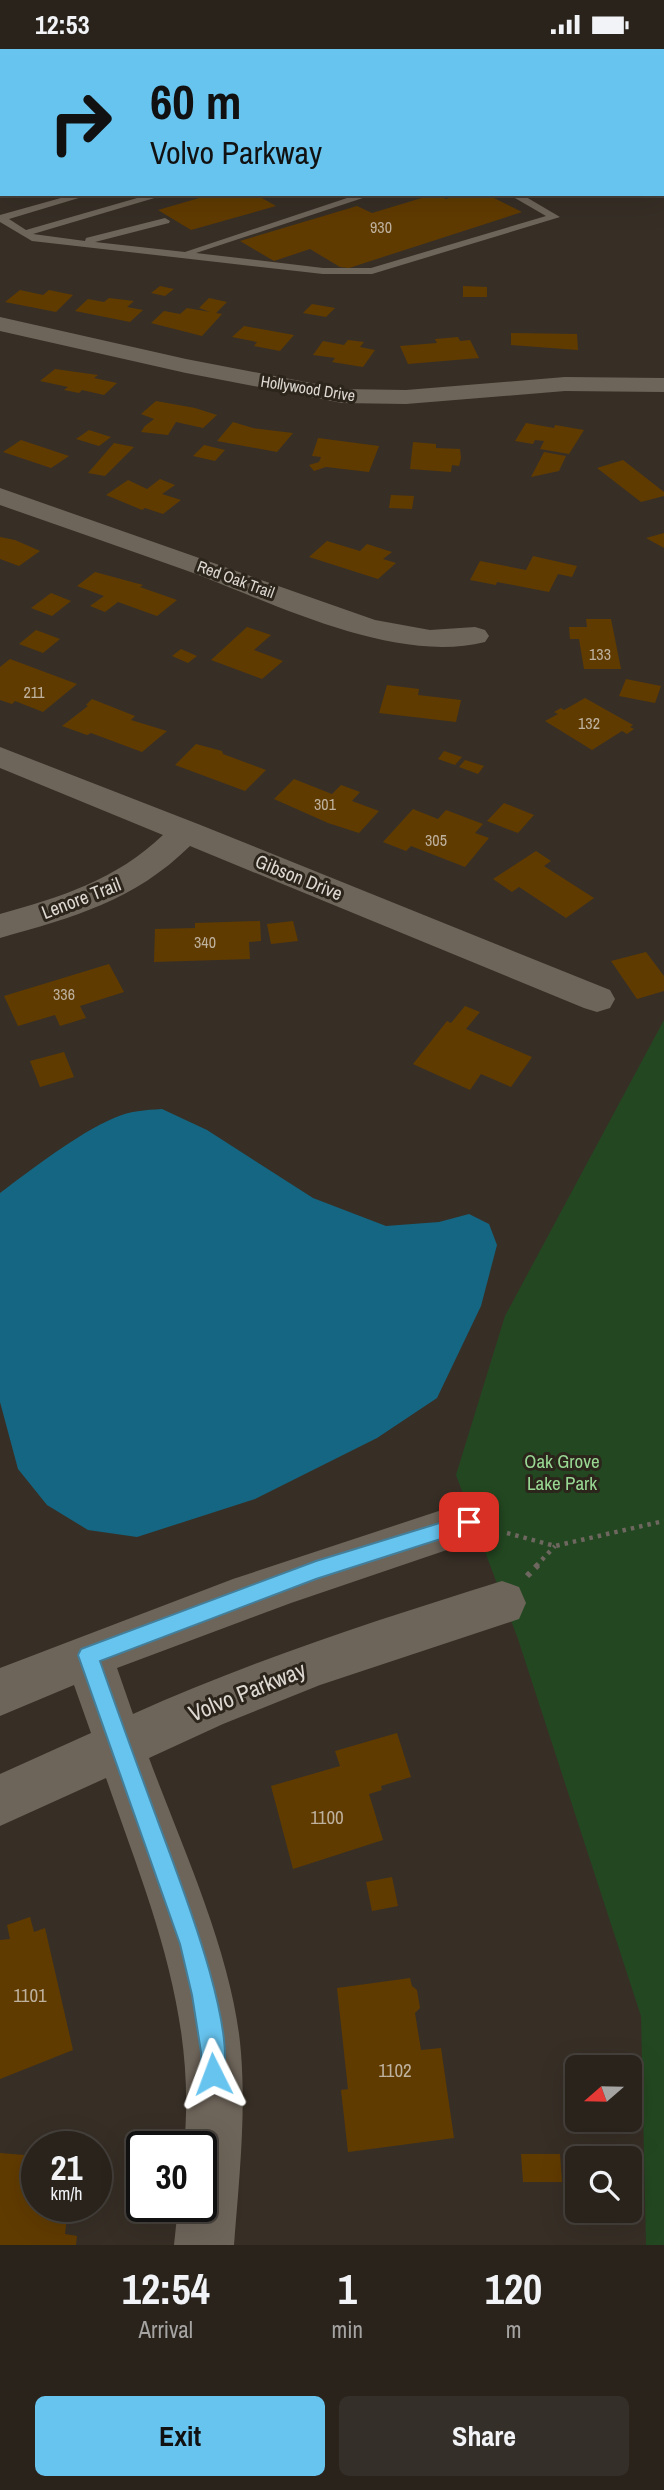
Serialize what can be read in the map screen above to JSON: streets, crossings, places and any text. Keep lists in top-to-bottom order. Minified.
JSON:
{"streets":{"street":["Hollywood Drive","Red Oak Trail","Gibson Drive","Lenore Trail","Volvo Parkway"]},"crossings":[["Gibson Drive","Lenore Trail"]],"parks":["Oak Grove Lake Park"],"house_numbers":["930","133","211","132","301","305","340","336","1100","1101","1102"],"north":"left","page":{"status":"12:53","turn":["60 m","Volvo Parkway"],"speed":"21 km/h","limit":"30","eta":["12:54","Arrival","1","min","120","m"],"buttons":["Exit","Share"]}}
